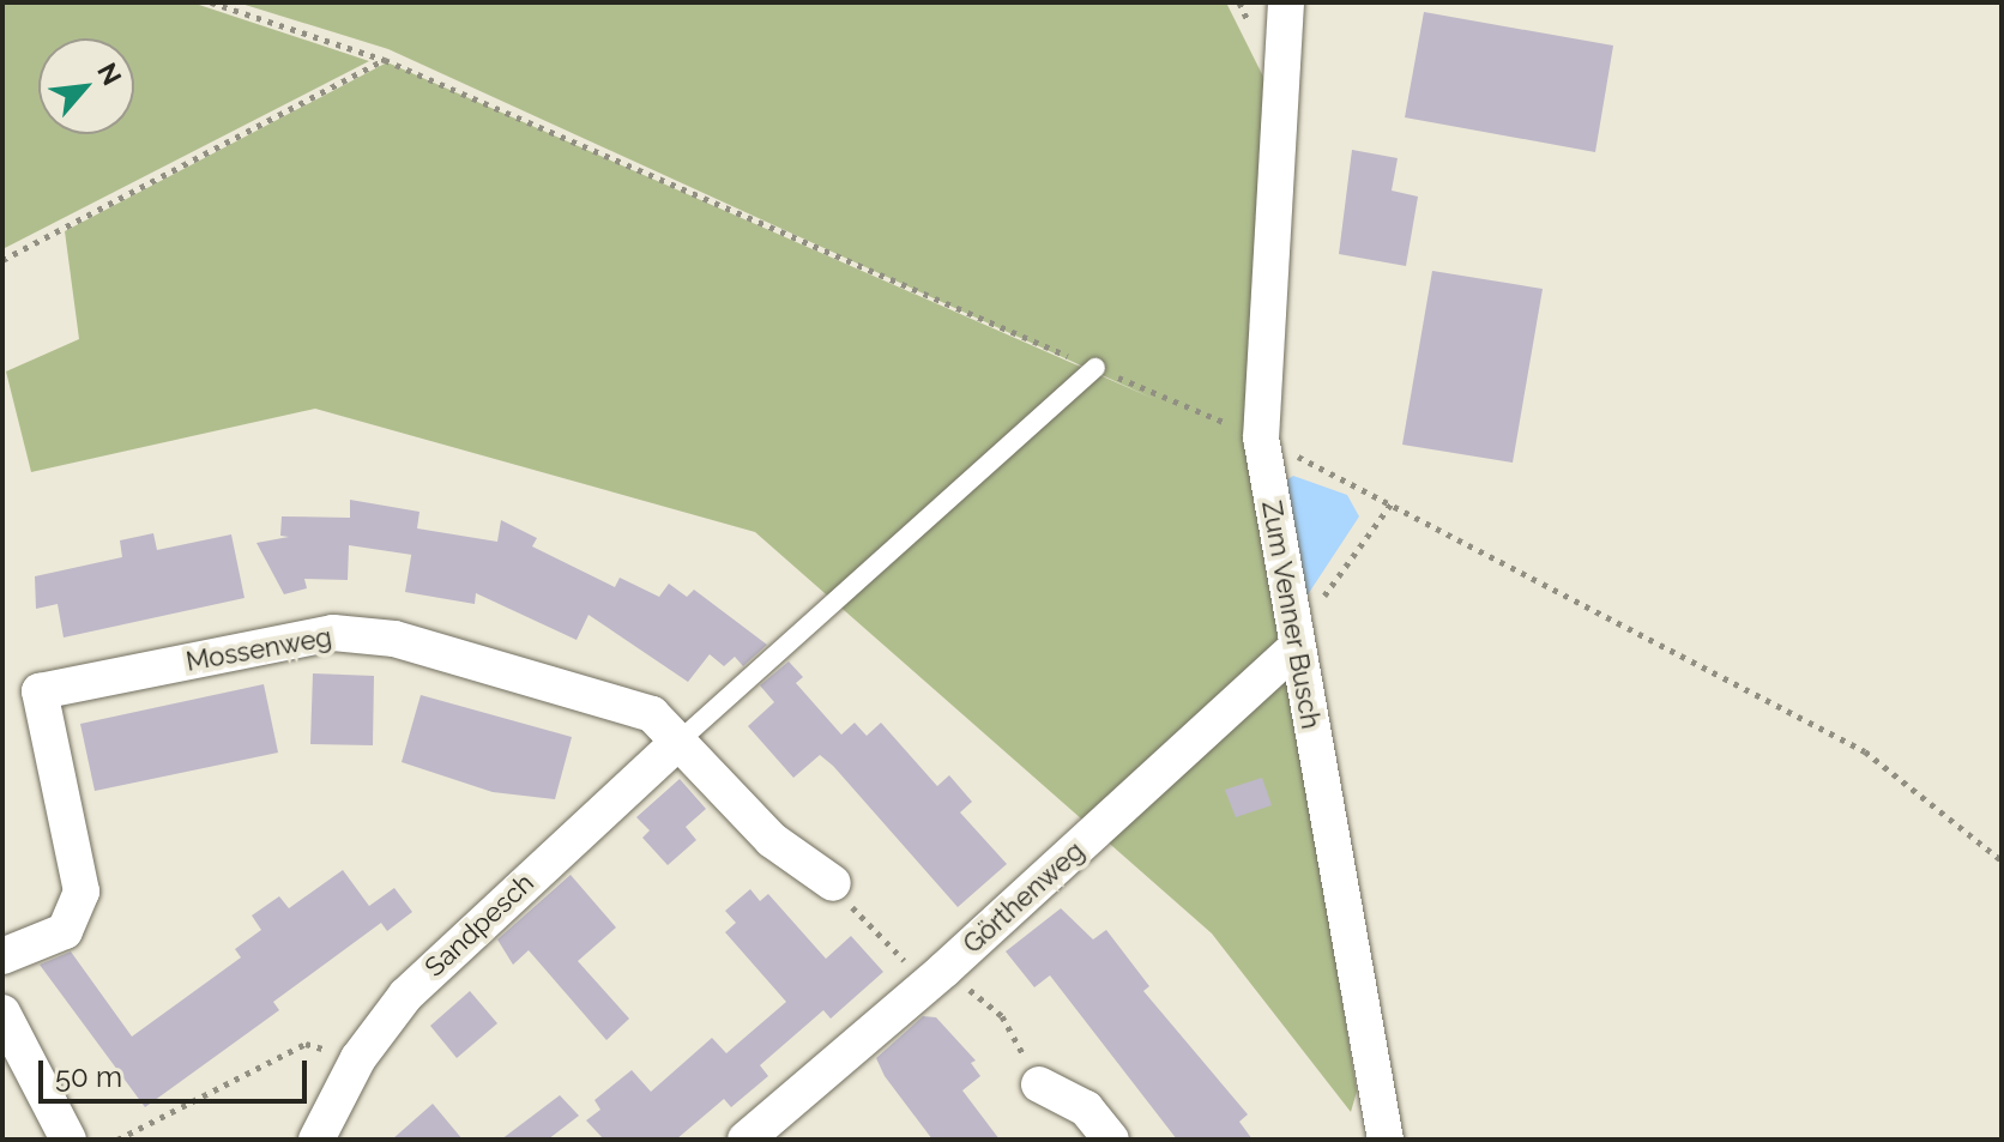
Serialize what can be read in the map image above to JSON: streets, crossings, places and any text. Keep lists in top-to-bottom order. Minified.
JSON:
{"streets":{"street":["Zum Venner Busch","Mossenweg","Görthenweg","Sandpesch"]},"crossings":[["Zum Venner Busch","Görthenweg"],["Mossenweg","Sandpesch"]],"scale_bar":"50 m","north":"top right"}
